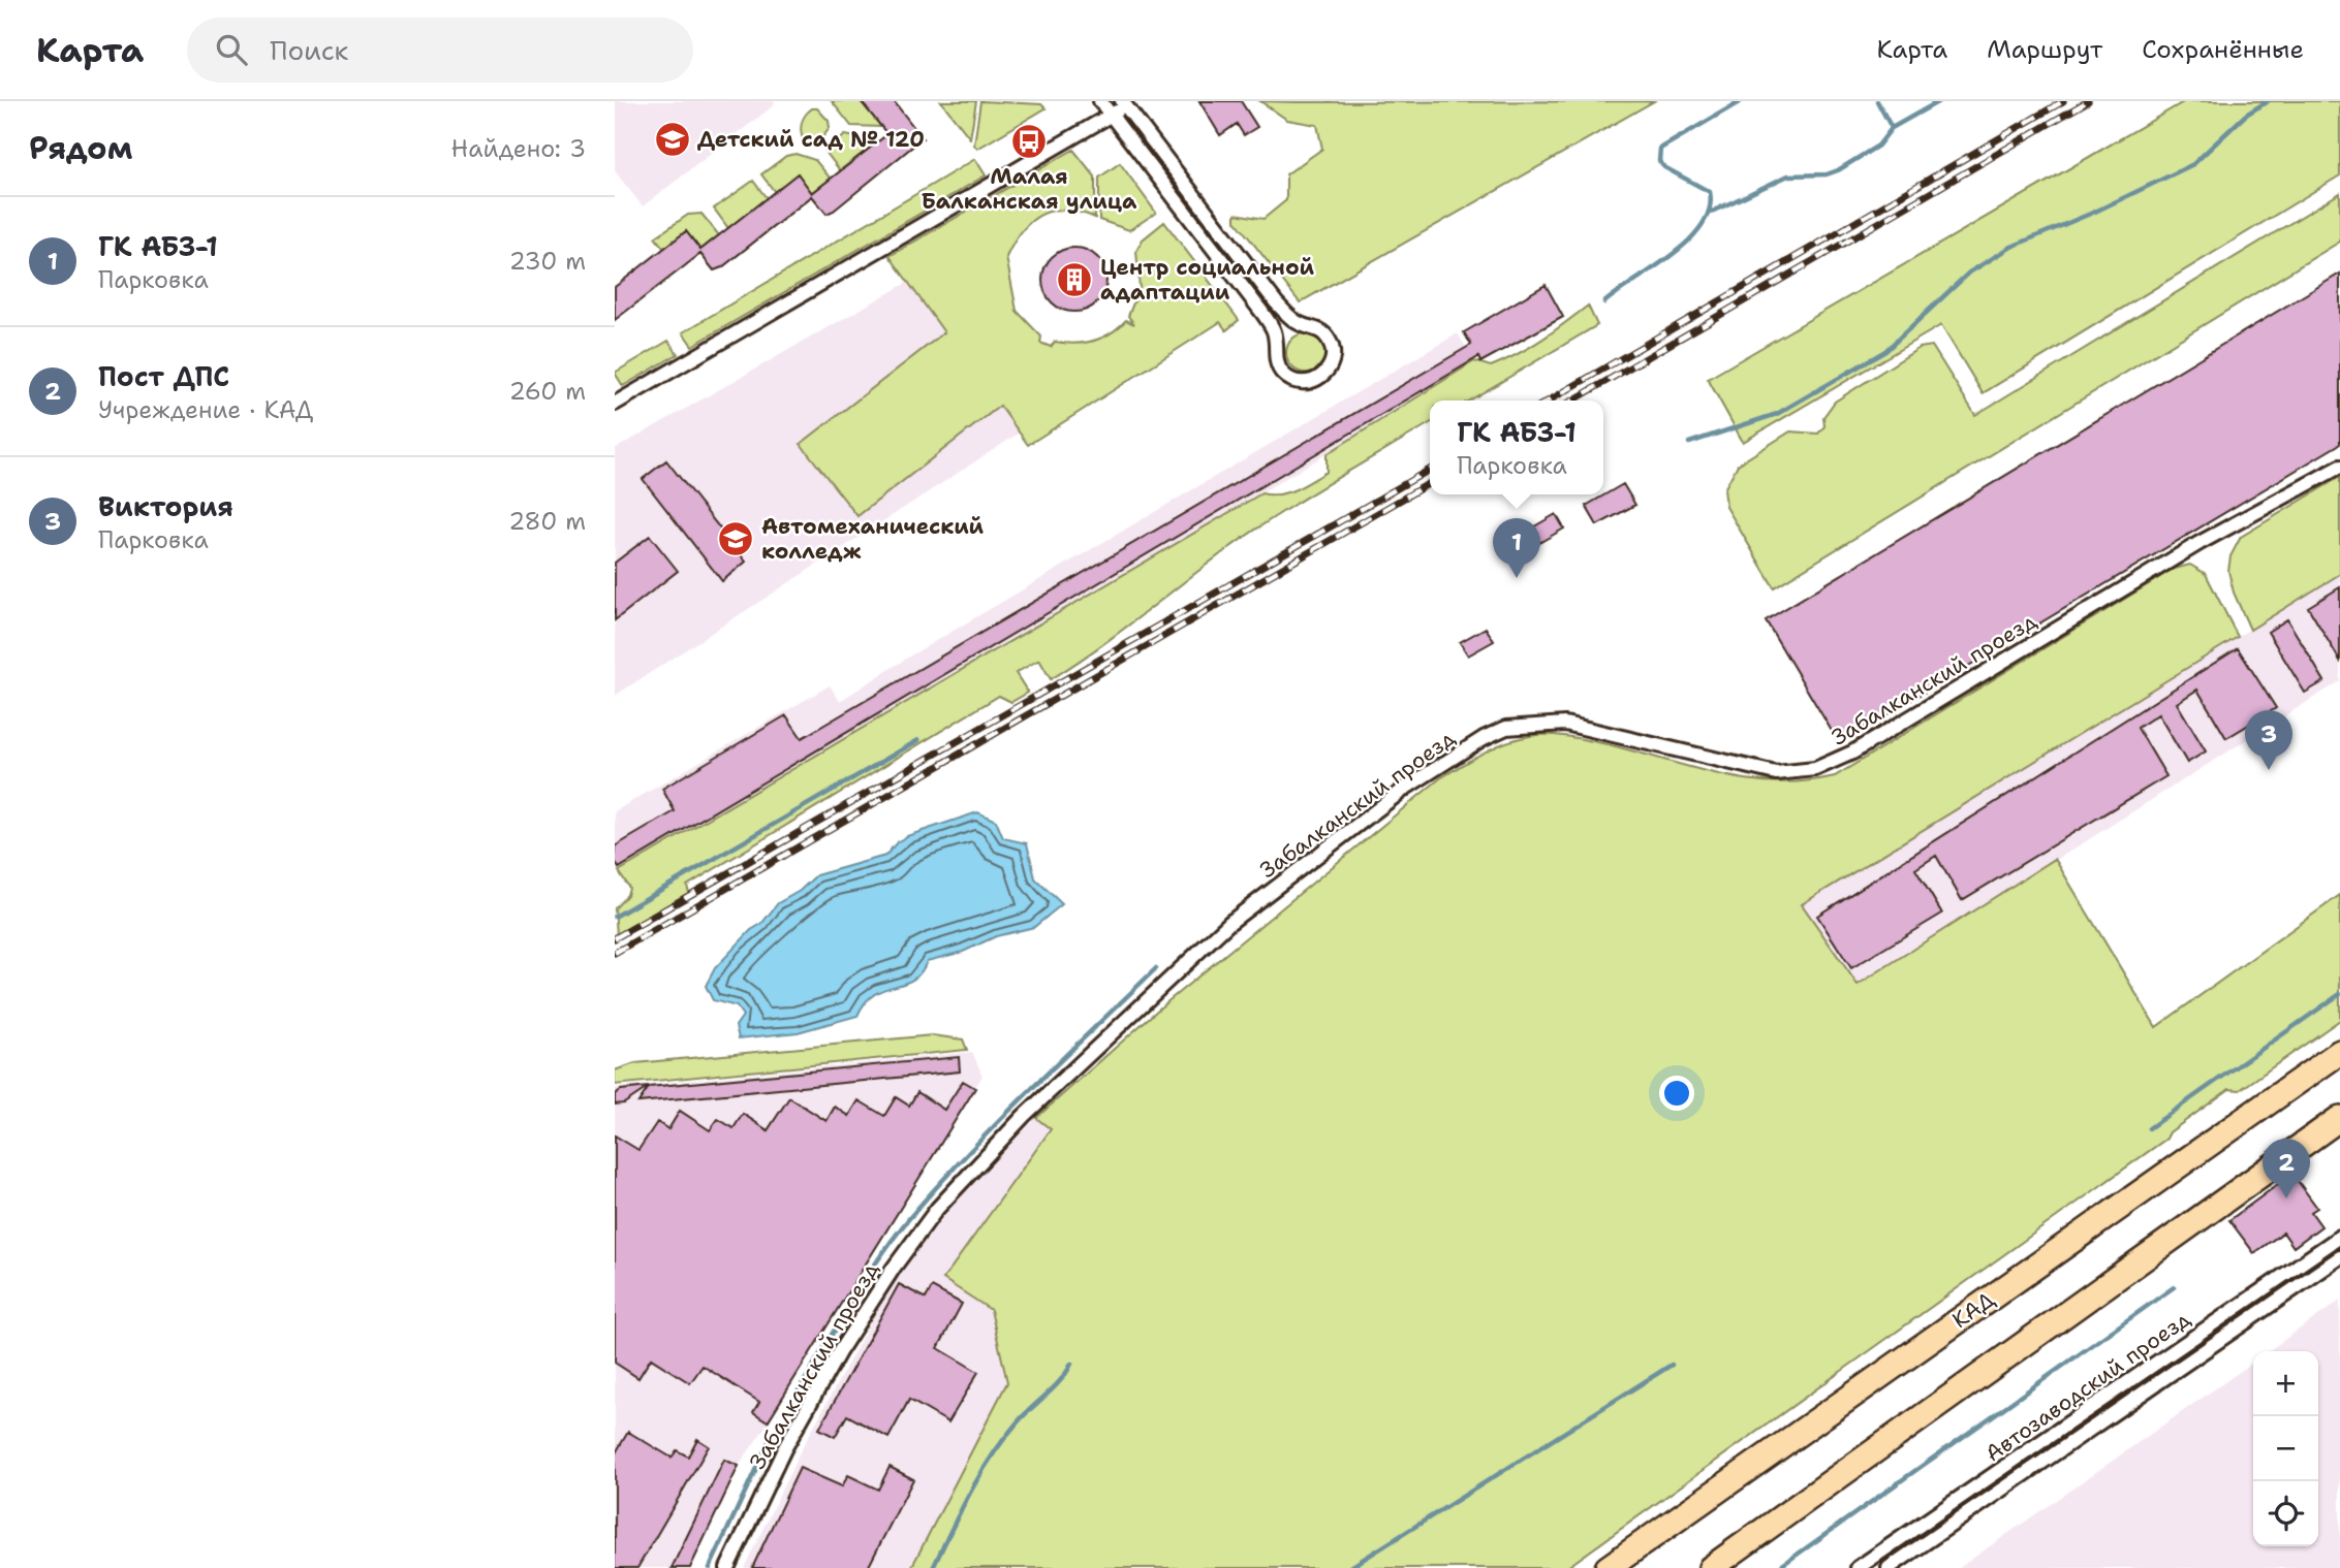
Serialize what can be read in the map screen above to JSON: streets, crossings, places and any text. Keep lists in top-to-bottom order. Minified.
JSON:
{"streets":{"highway":["КАД"],"street":["Забалканский проезд","Автозаводский проезд"]},"places":{"school or university":["Детский сад № 120","Автомеханический колледж"],"bus stop":["Малая Балканская улица"],"building":["Центр социальной адаптации"]},"page":{"header":"Карта","search":"Поиск","nav":["Карта","Маршрут","Сохранённые"],"heading":["Рядом","Найдено: 3"],"list":[{"mark":"1","name":"ГК АБЗ-1","note":"Парковка","value":"230 m"},{"mark":"2","name":"Пост ДПС","note":"Учреждение · КАД","value":"260 m"},{"mark":"3","name":"Виктория","note":"Парковка","value":"280 m"}],"popup":["ГК АБЗ-1","Парковка"],"pins":["1","3","2"],"map_buttons":["+","−"]}}
